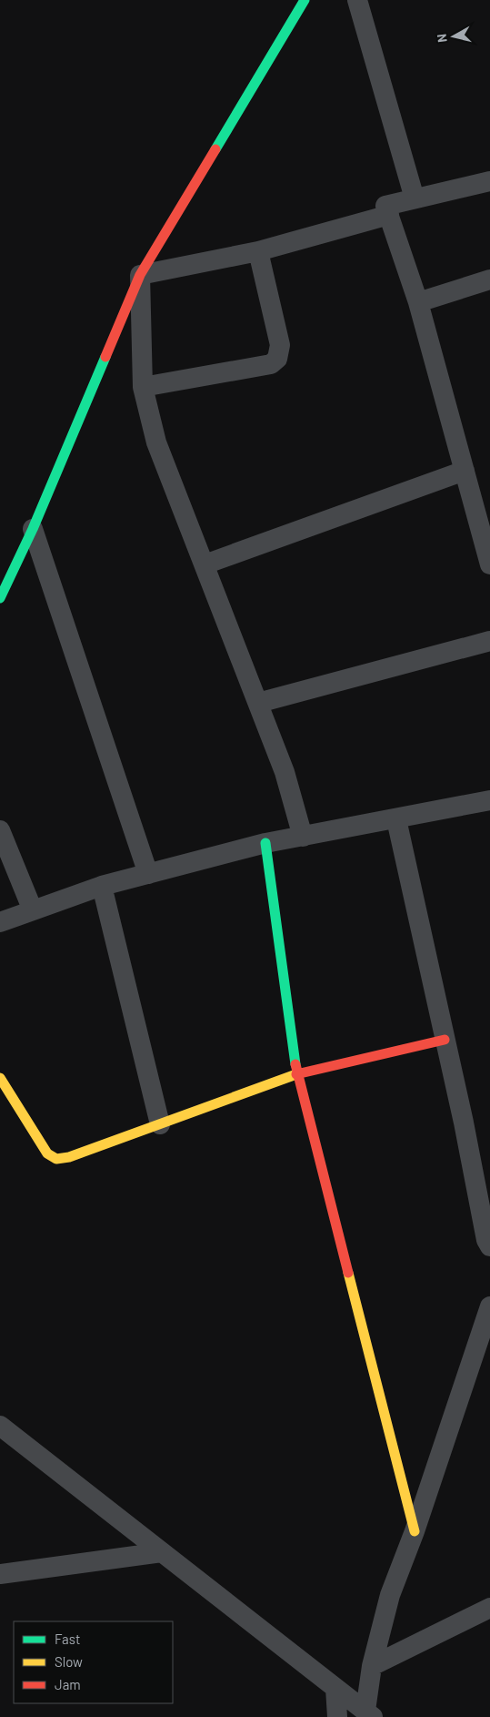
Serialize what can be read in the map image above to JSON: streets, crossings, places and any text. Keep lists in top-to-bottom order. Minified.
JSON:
{"legend":["Fast","Slow","Jam"],"north":"left"}
